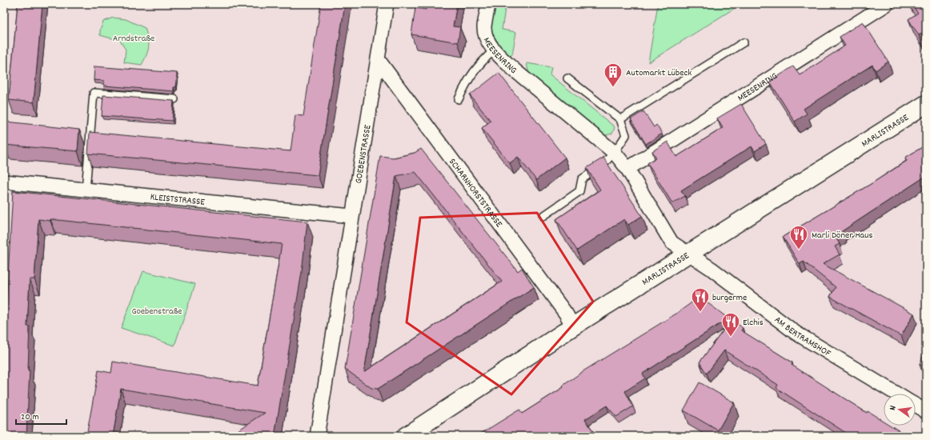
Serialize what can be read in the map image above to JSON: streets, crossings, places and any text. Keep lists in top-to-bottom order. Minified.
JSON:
{"streets":{"main road":["MARLISTRASSE"],"street":["MEESENRING","GOEBENSTRASSE","SCHARNHORSTSTRASSE","KLEISTSTRASSE","AM BERTRAMSHOF"]},"crossings":[["MEESENRING","MARLISTRASSE"],["MEESENRING","AM BERTRAMSHOF"],["MARLISTRASSE","SCHARNHORSTSTRASSE"],["MARLISTRASSE","AM BERTRAMSHOF"],["GOEBENSTRASSE","SCHARNHORSTSTRASSE"],["GOEBENSTRASSE","KLEISTSTRASSE"]],"parks":["Arndstraße","Goebenstraße"],"places":{"building":["Automarkt Lübeck"],"restaurant":["Marli Döner Haus","burgerme","Elchis"]},"scale_bar":"20 m","north":"left"}
